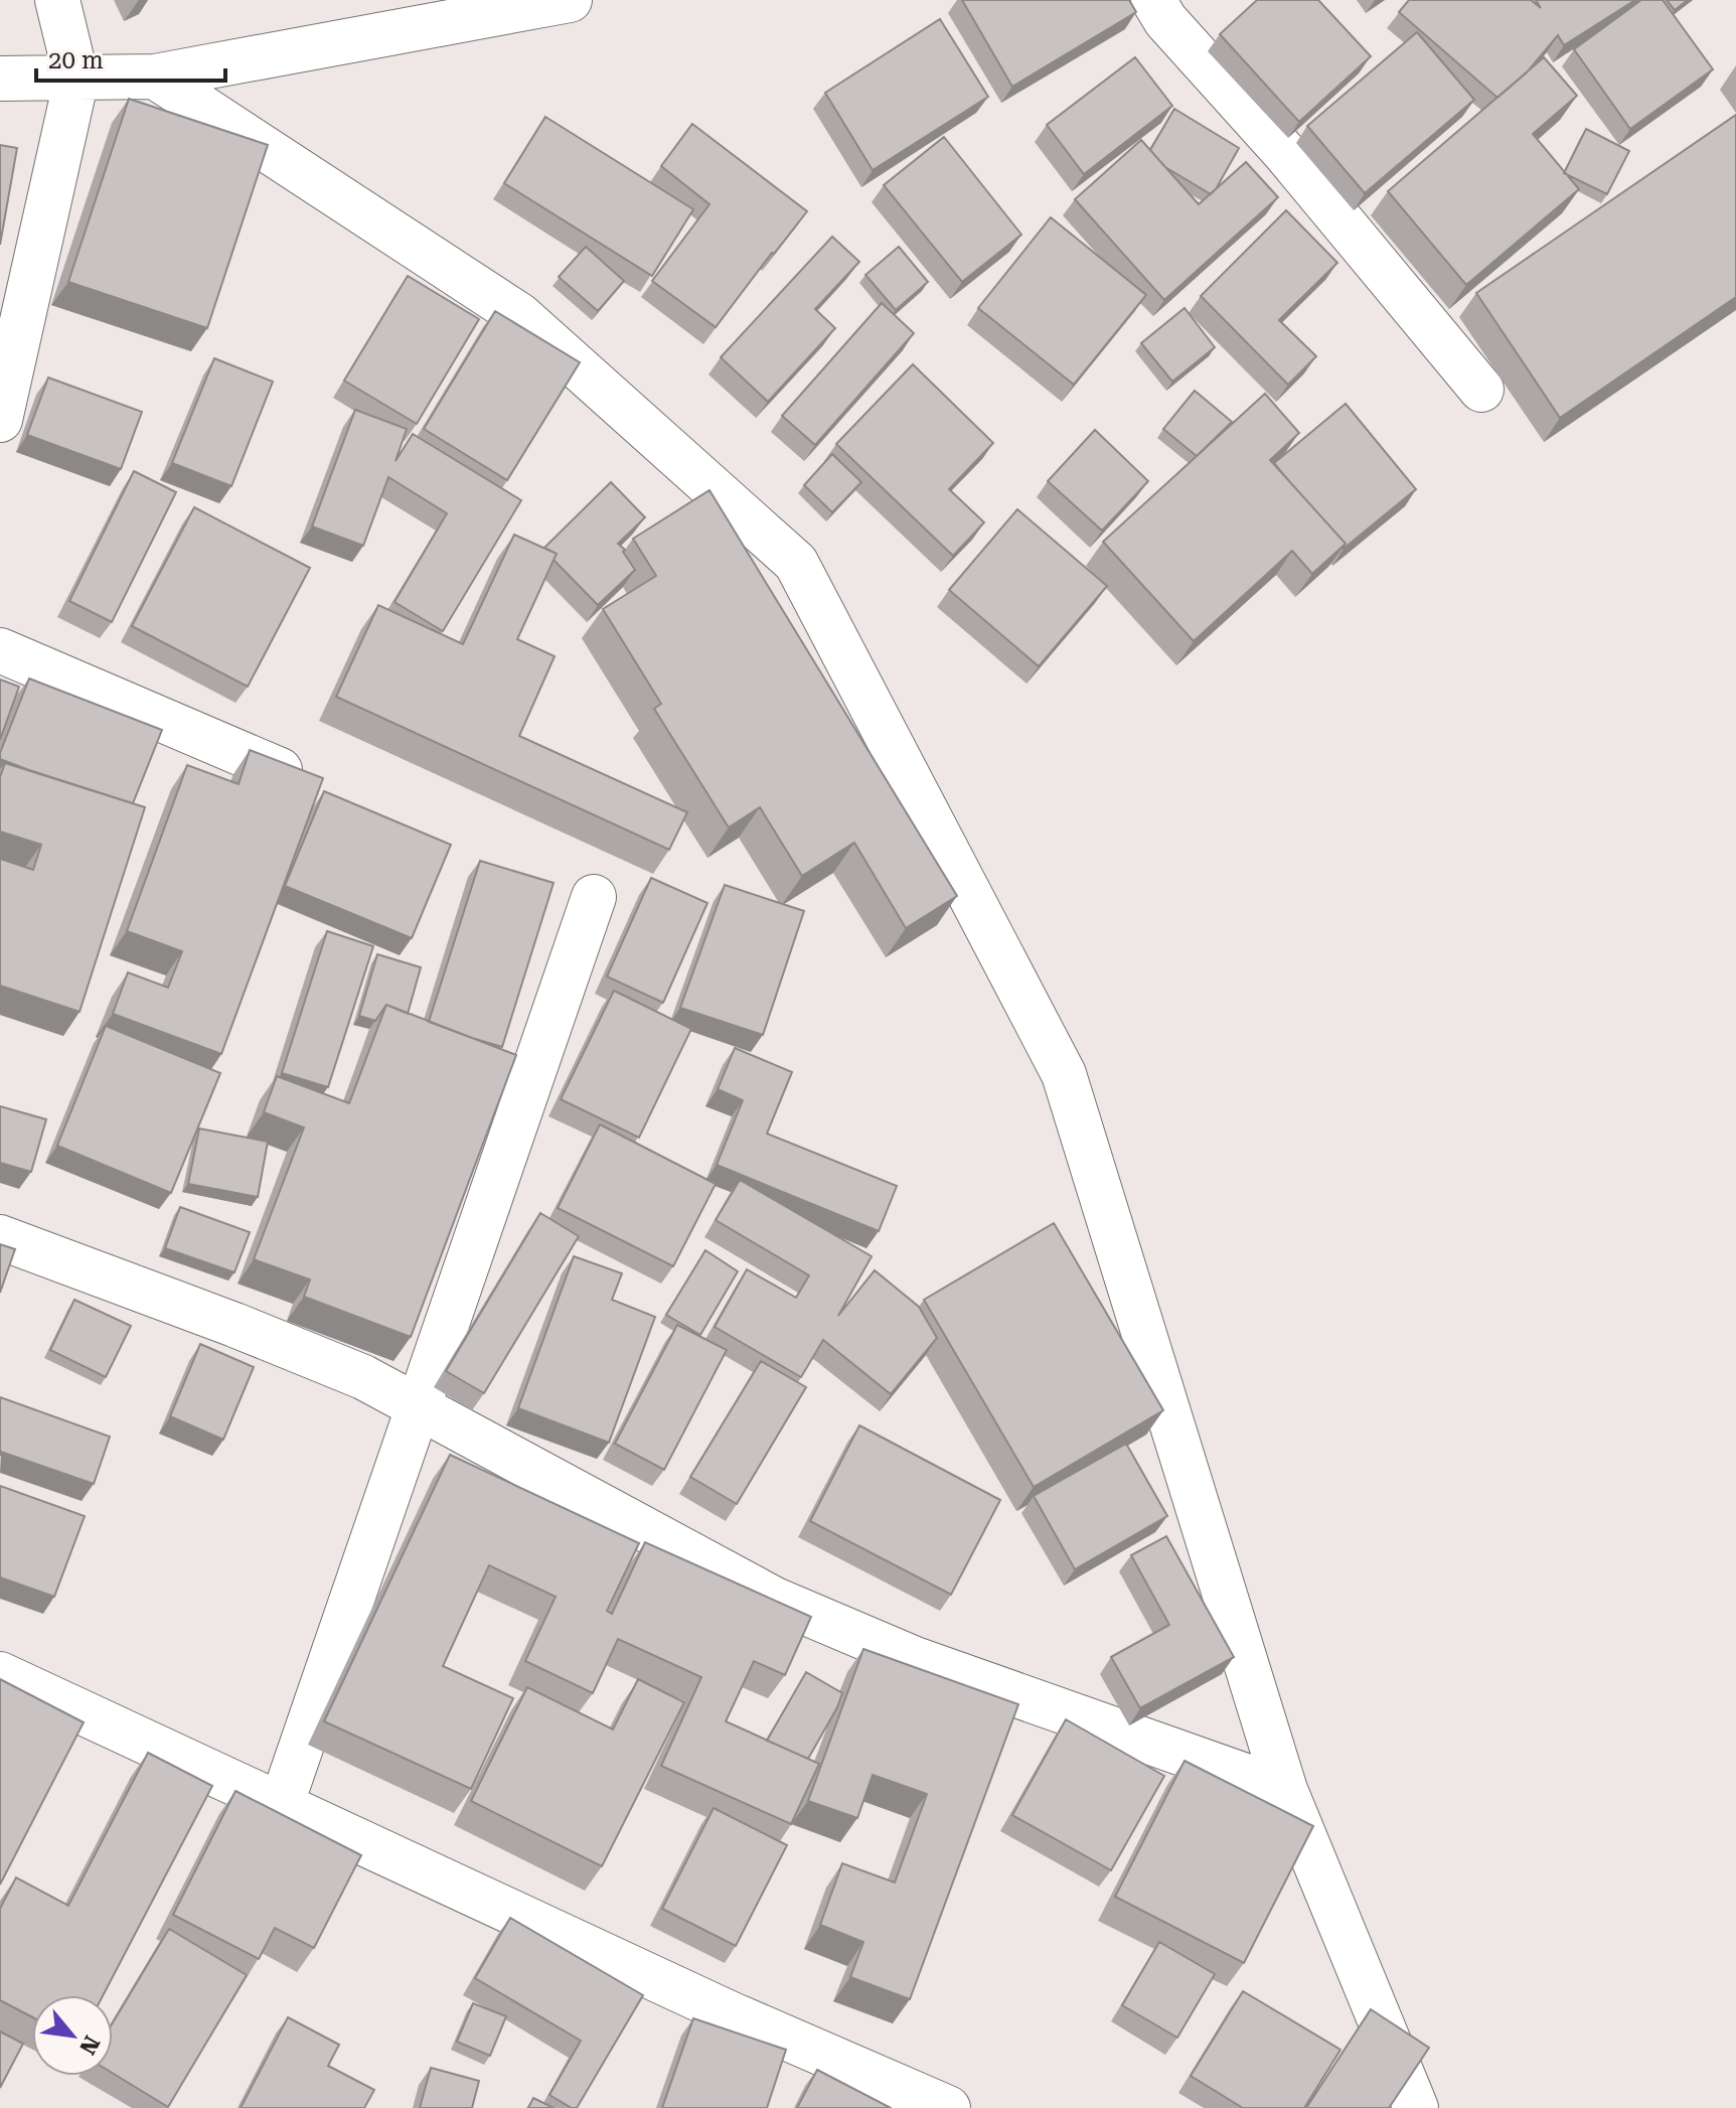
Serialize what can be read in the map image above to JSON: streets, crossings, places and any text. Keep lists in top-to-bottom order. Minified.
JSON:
{"scale_bar":"20 m","north":"bottom right"}
